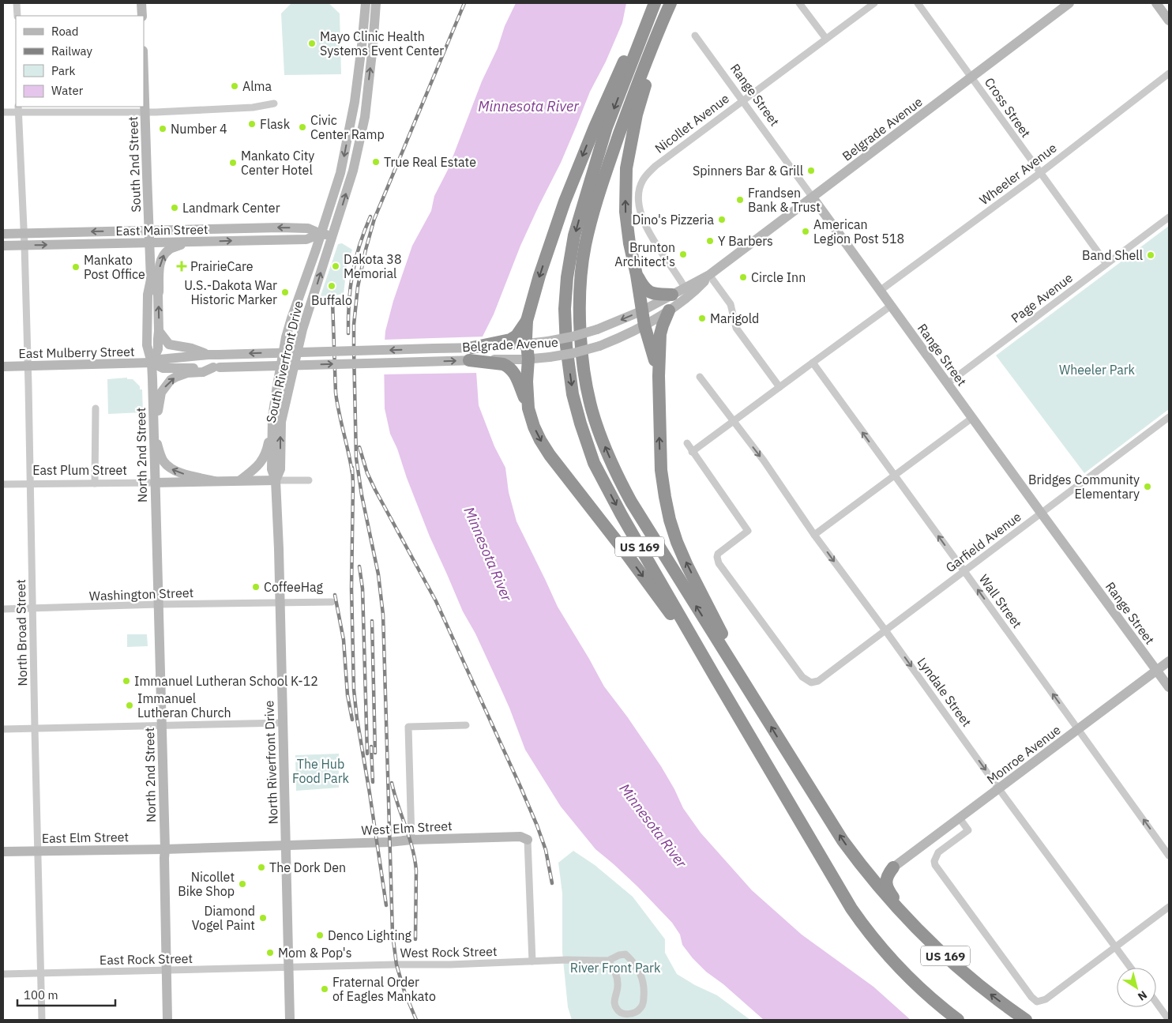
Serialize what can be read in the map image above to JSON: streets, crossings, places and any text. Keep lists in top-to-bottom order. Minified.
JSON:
{"streets":{"highway":["US 169"],"main road":["Range Street","Belgrade Avenue","South 2nd Street","East Main Street","East Mulberry Street","South Riverfront Drive","North 2nd Street","East Plum Street","Monroe Avenue","North Riverfront Drive","West Elm Street","East Elm Street"],"street":["Cross Street","Nicollet Avenue","Wheeler Avenue","Page Avenue","Garfield Avenue","Washington Street","Wall Street","North Broad Street","Lyndale Street","West Rock Street","East Rock Street"]},"crossings":[["Range Street","Nicollet Avenue"],["Range Street","Belgrade Avenue"],["Range Street","Wheeler Avenue"],["Range Street","Page Avenue"],["Range Street","Garfield Avenue"],["Range Street","Monroe Avenue"],["Cross Street","Belgrade Avenue"],["Cross Street","Wheeler Avenue"],["Cross Street","Page Avenue"],["Nicollet Avenue","Belgrade Avenue"],["South 2nd Street","East Main Street"],["South 2nd Street","North 2nd Street"],["East Main Street","South Riverfront Drive"],["East Main Street","North 2nd Street"],["East Main Street","North Broad Street"],["East Mulberry Street","North 2nd Street"],["East Mulberry Street","North Broad Street"],["South Riverfront Drive","East Plum Street"],["South Riverfront Drive","North Riverfront Drive"],["North 2nd Street","East Plum Street"],["North 2nd Street","Washington Street"],["North 2nd Street","East Elm Street"],["North 2nd Street","East Rock Street"],["East Plum Street","North Broad Street"],["East Plum Street","North Riverfront Drive"],["Garfield Avenue","Wall Street"],["Garfield Avenue","Lyndale Street"],["Washington Street","North Broad Street"],["Washington Street","North Riverfront Drive"],["Wall Street","Monroe Avenue"],["North Broad Street","East Elm Street"],["North Broad Street","East Rock Street"],["Lyndale Street","Monroe Avenue"],["North Riverfront Drive","West Elm Street"],["North Riverfront Drive","East Elm Street"],["North Riverfront Drive","West Rock Street"],["North Riverfront Drive","East Rock Street"],["West Elm Street","East Elm Street"],["West Rock Street","East Rock Street"]],"one_way":["Wall Street","Lyndale Street"],"water":["Minnesota River"],"parks":["Wheeler Park","The Hub Food Park","River Front Park"],"places":{"other":["Mayo Clinic Health Systems Event Center","Alma","Flask","Civic Center Ramp","Number 4","True Real Estate","Mankato City Center Hotel","Spinners Bar & Grill","Frandsen Bank & Trust","Landmark Center","Dino's Pizzeria","American Legion Post 518","Y Barbers","Brunton Architect's","Band Shell","Dakota 38 Memorial","Mankato Post Office","Circle Inn","Buffalo","U.S.-Dakota War Historic Marker","Marigold","Bridges Community Elementary","CoffeeHag","Immanuel Lutheran School K-12","Immanuel Lutheran Church","The Dork Den","Nicollet Bike Shop","Diamond Vogel Paint","Denco Lighting","Mom & Pop's","Fraternal Order of Eagles Mankato"],"health":["PrairieCare"]},"legend":["Road","Railway","Park","Water"],"scale_bar":"100 m","north":"bottom right"}
